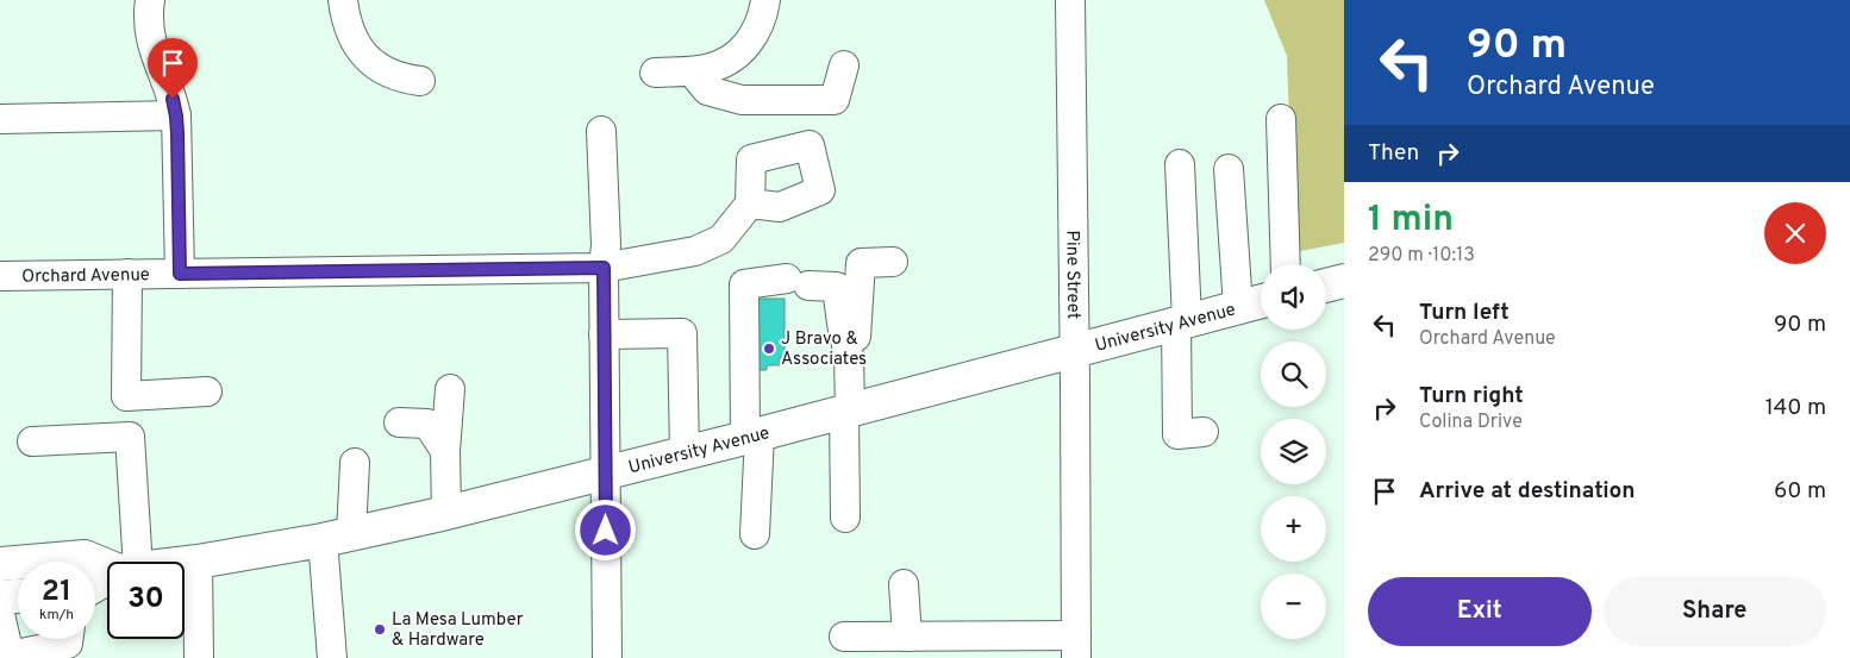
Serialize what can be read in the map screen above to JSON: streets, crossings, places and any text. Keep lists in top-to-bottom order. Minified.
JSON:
{"streets":{"main road":["University Avenue"],"street":["Orchard Avenue","Pine Street"]},"crossings":[["Pine Street","University Avenue"]],"places":["J Bravo & Associates","La Mesa Lumber & Hardware"],"page":{"turn":["90 m","Orchard Avenue"],"then":"Then","heading":["1 min","290 m · 10:13"],"map_buttons":["+","−"],"list":[{"name":"Turn left","note":"Orchard Avenue","value":"90 m"},{"name":"Turn right","note":"Colina Drive","value":"140 m"},{"name":"Arrive at destination","value":"60 m"}],"speed":"21 km/h","limit":"30","buttons":["Exit","Share"]}}
